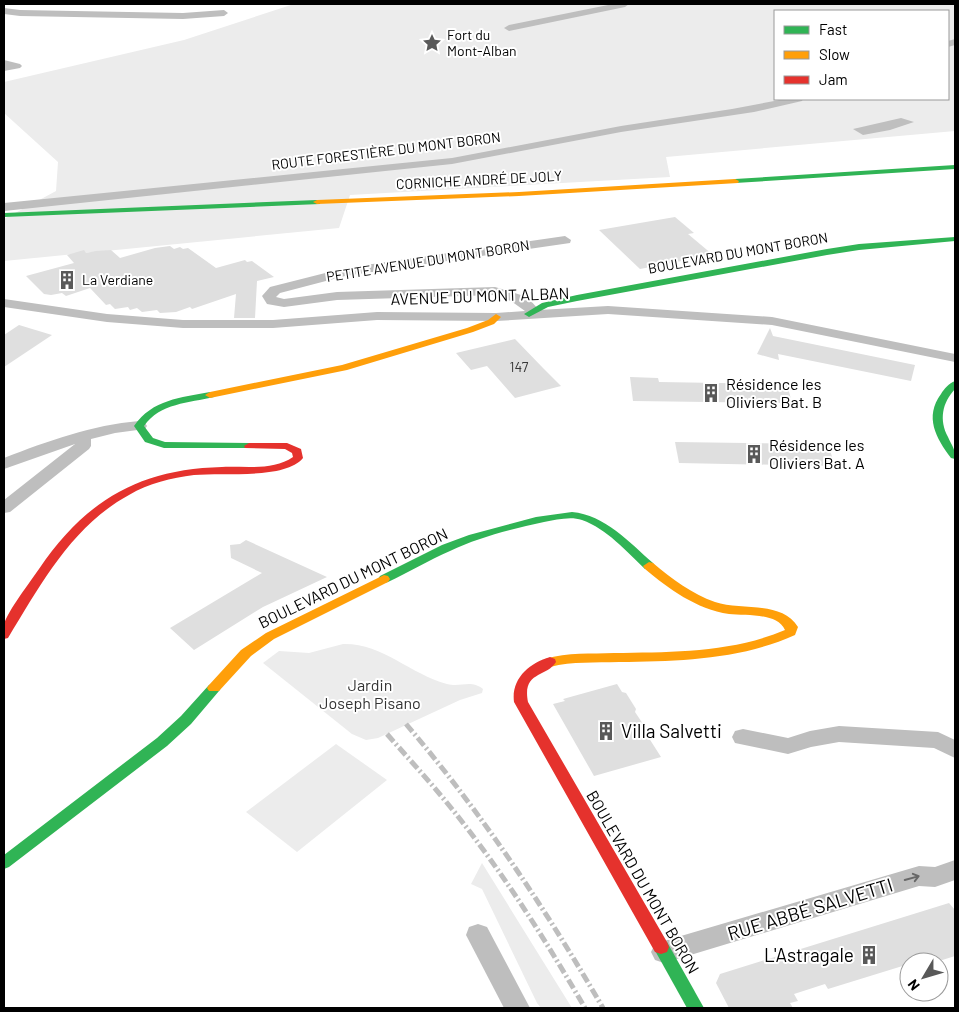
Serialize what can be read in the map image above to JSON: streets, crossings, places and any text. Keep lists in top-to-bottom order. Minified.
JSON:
{"streets":{"street":["ROUTE FORESTIÈRE DU MONT BORON","CORNICHE ANDRÉ DE JOLY","BOULEVARD DU MONT BORON","PETITE AVENUE DU MONT BORON","AVENUE DU MONT ALBAN","RUE ABBÉ SALVETTI"]},"crossings":[["BOULEVARD DU MONT BORON","PETITE AVENUE DU MONT BORON"],["BOULEVARD DU MONT BORON","AVENUE DU MONT ALBAN"],["BOULEVARD DU MONT BORON","RUE ABBÉ SALVETTI"],["PETITE AVENUE DU MONT BORON","AVENUE DU MONT ALBAN"]],"one_way":["RUE ABBÉ SALVETTI"],"parks":["Jardin Joseph Pisano"],"places":{"place":["Fort du Mont-Alban"],"building":["La Verdiane","Résidence les Oliviers Bat. B","Résidence les Oliviers Bat. A","Villa Salvetti","L'Astragale"]},"house_numbers":["147"],"legend":["Fast","Slow","Jam"],"north":"bottom left"}
